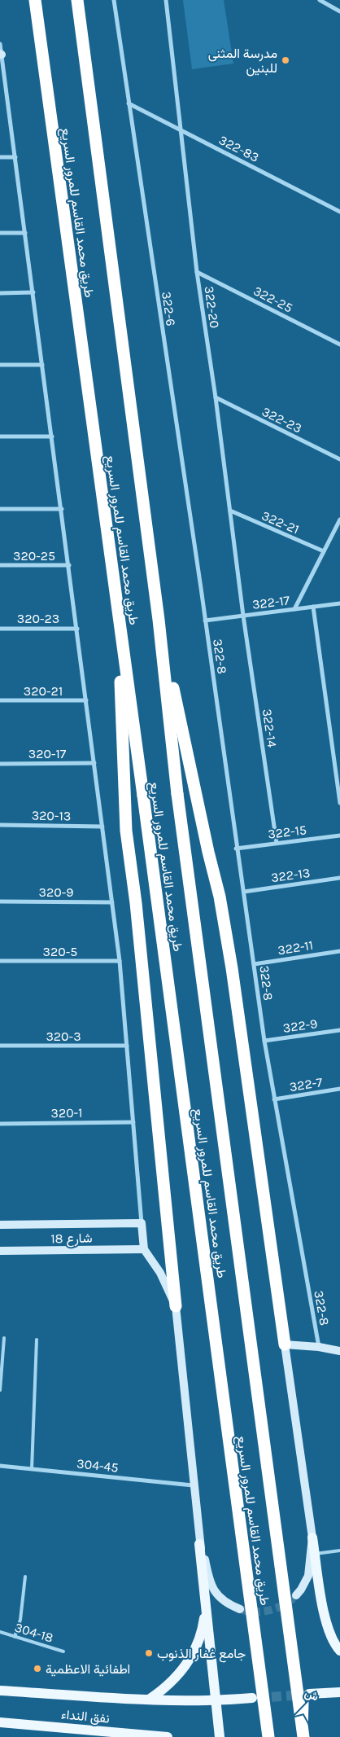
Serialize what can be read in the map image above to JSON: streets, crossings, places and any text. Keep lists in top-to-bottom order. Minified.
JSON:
{"streets":{"highway":["طريق محمد القاسم للمرور السريع"],"main road":["نفق النداء"],"street":["322-83","322-25","322-20","322-6","322-23","322-21","320-25","322-17","320-23","322-8","320-21","322-14","320-17","320-13","322-15","322-13","320-9","322-11","320-5","322-9","320-3","322-7","320-1","شارع 18","304-45"],"lane":["304-18"]},"crossings":[["322-83","322-20"],["322-83","322-6"],["322-25","322-20"],["322-20","322-23"],["322-20","322-21"],["322-20","322-17"],["322-20","322-14"],["322-6","322-17"],["322-6","322-8"],["322-17","322-8"],["322-17","322-14"],["322-8","322-15"],["322-8","322-13"],["322-8","322-11"],["322-8","322-9"],["322-8","322-7"],["322-14","322-15"]],"places":["مدرسة المثنى للبنين","جامع غفار الذنوب","اطفائية الاعظمية"],"north":"top right"}
